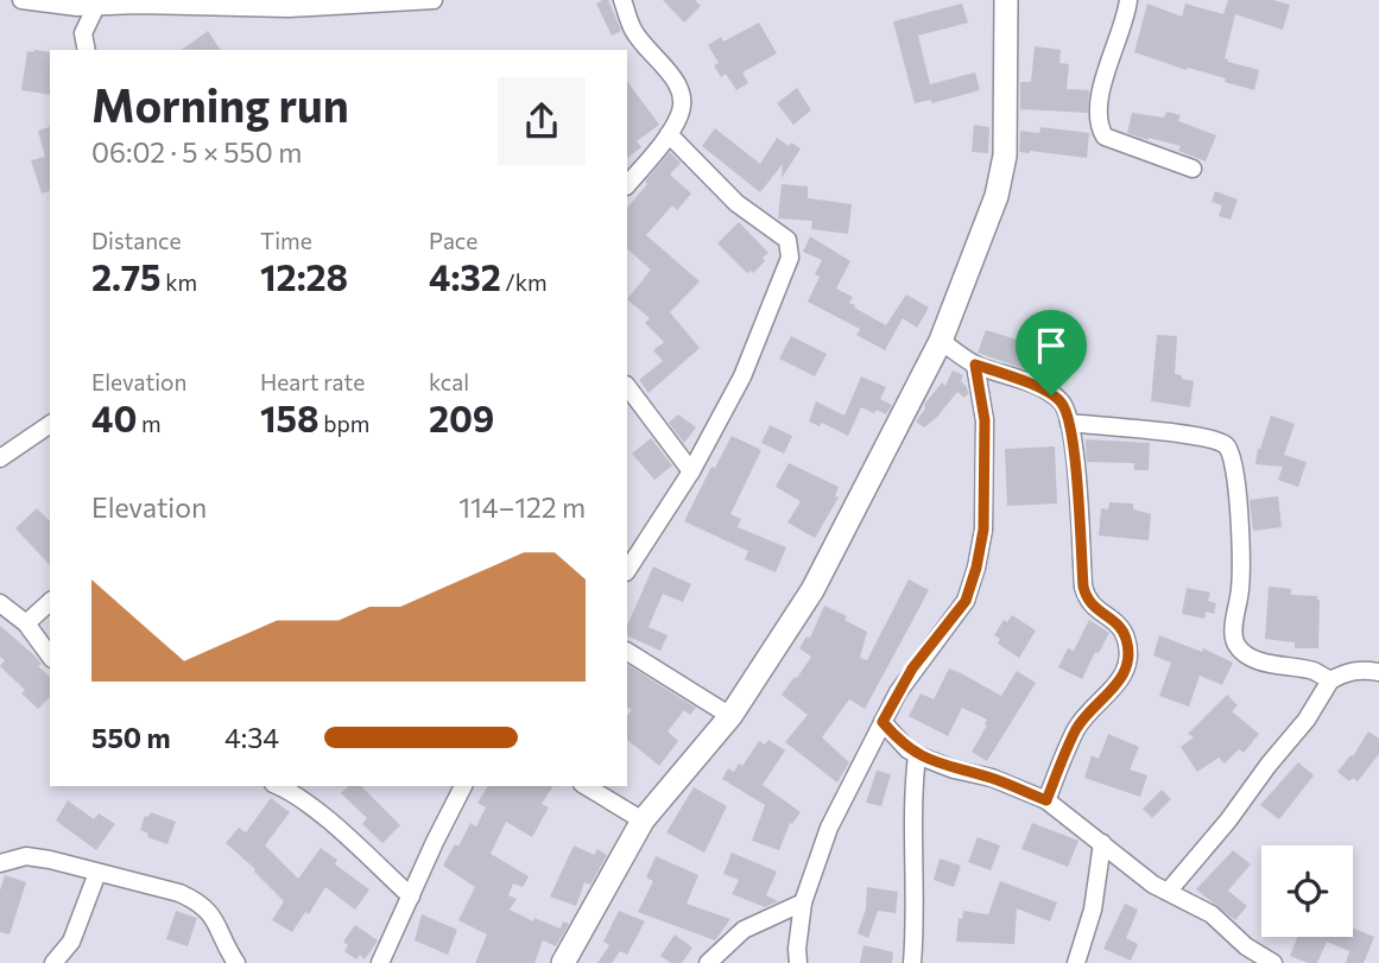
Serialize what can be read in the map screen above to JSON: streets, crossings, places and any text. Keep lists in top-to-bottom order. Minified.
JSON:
{"page":{"heading":["Morning run","06:02 · 5 × 550 m"],"stats":[["Distance","2.75 km"],["Time","12:28"],["Pace","4:32 /km"],["Elevation","40 m"],["Heart rate","158 bpm"],["kcal","209"]],"chart":["Elevation","114–122 m"],"list":[{"name":"550 m","note":"4:34"}]}}
